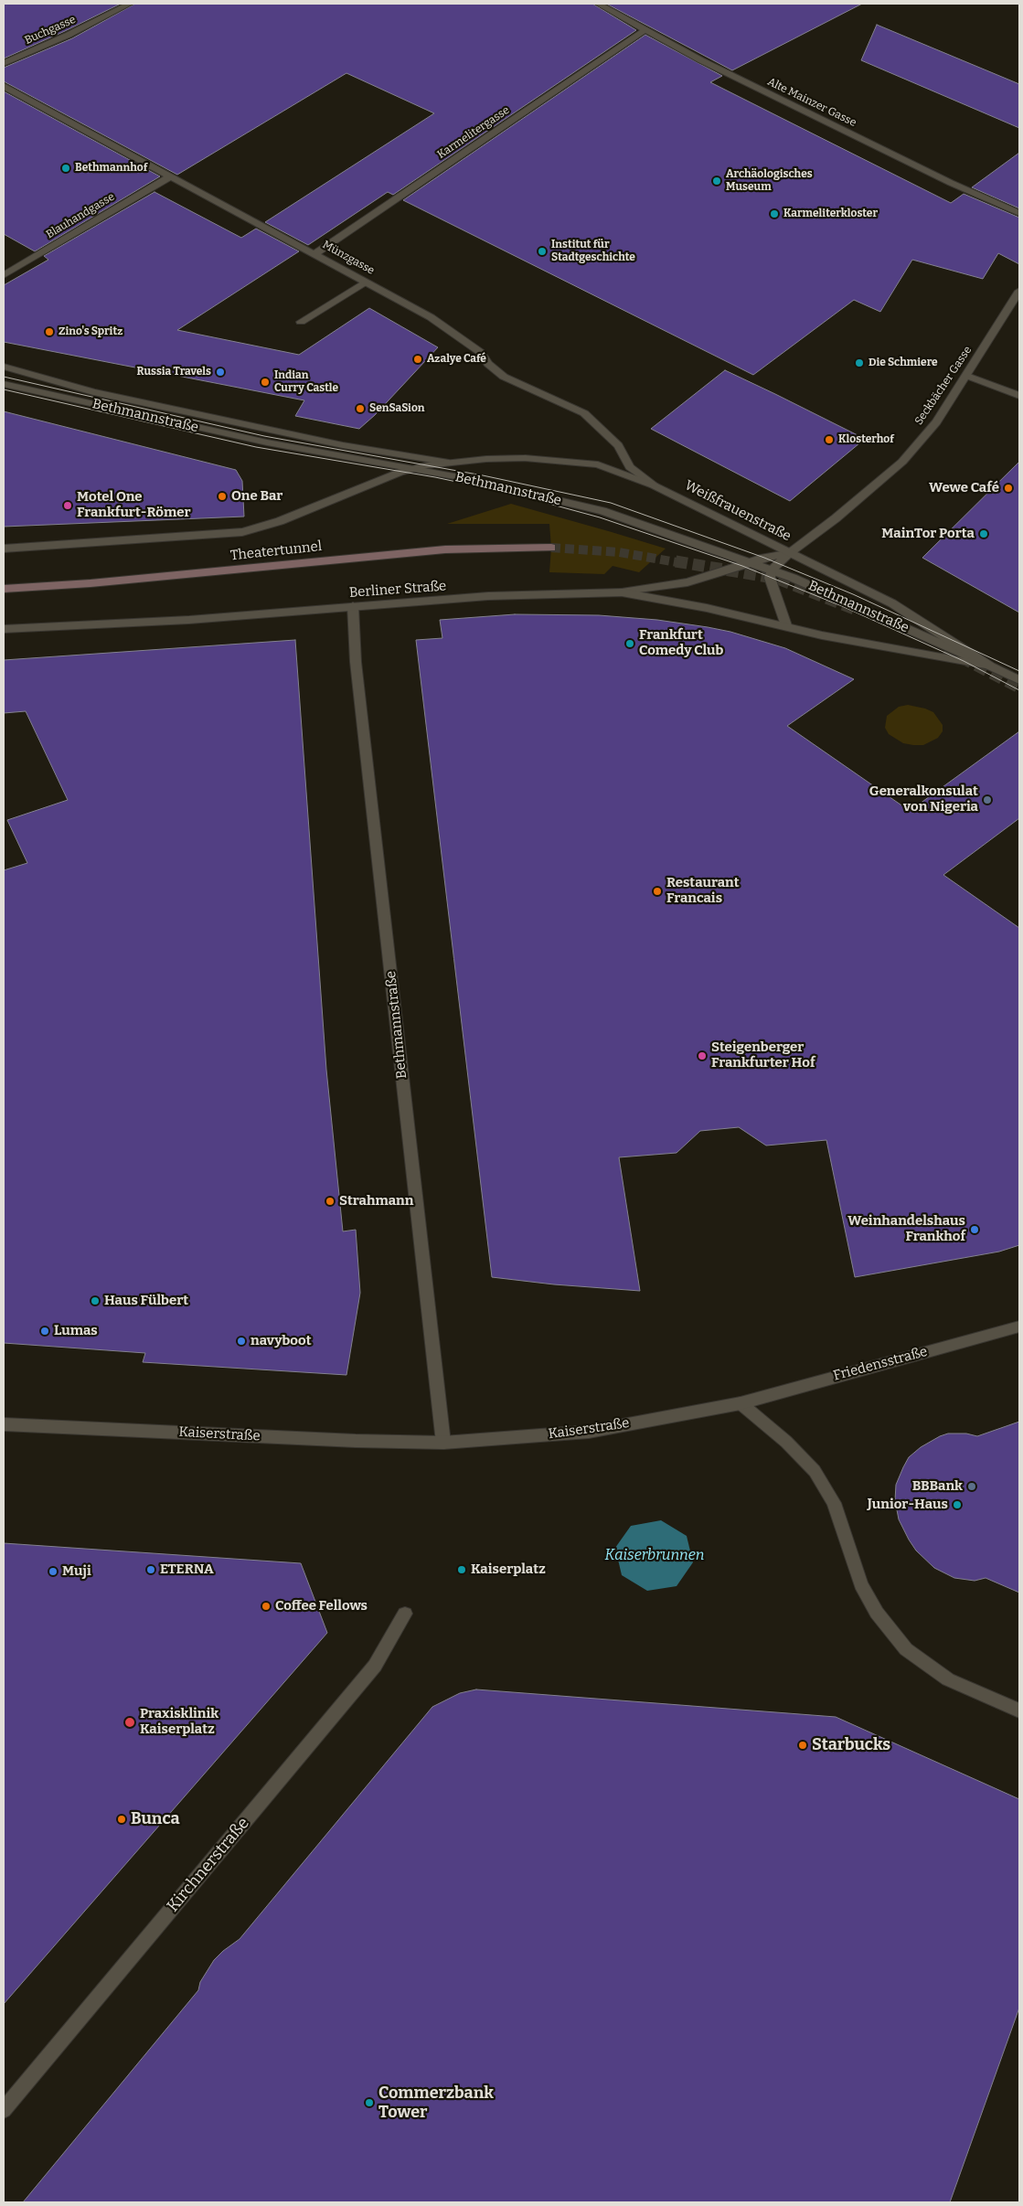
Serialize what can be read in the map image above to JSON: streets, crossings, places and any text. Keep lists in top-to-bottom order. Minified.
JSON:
{"streets":{"main road":["Theatertunnel"],"street":["Buchgasse","Alte Mainzer Gasse","Karmelitergasse","Blauhandgasse","Münzgasse","Seckbächer Gasse","Bethmannstraße","Weißfrauenstraße","Berliner Straße","Friedensstraße","Kaiserstraße","Kirchnerstraße"]},"crossings":[["Alte Mainzer Gasse","Karmelitergasse"],["Karmelitergasse","Münzgasse"],["Blauhandgasse","Münzgasse"],["Münzgasse","Weißfrauenstraße"],["Seckbächer Gasse","Weißfrauenstraße"],["Seckbächer Gasse","Berliner Straße"],["Bethmannstraße","Weißfrauenstraße"],["Bethmannstraße","Berliner Straße"],["Bethmannstraße","Kaiserstraße"],["Weißfrauenstraße","Berliner Straße"],["Friedensstraße","Kaiserstraße"]],"water":["Kaiserbrunnen"],"places":["Bethmannhof","Archäologisches Museum","Karmeliterkloster","Institut für Stadtgeschichte","Zino's Spritz","Azalye Café","Die Schmiere","Russia Travels","Indian Curry Castle","SenSaSion","Klosterhof","Wewe Café","One Bar","Motel One Frankfurt-Römer","MainTor Porta","Frankfurt Comedy Club","Generalkonsulat von Nigeria","Restaurant Francais","Steigenberger Frankfurter Hof","Strahmann","Weinhandelshaus Frankhof","Haus Fülbert","Lumas","navyboot","BBBank","Junior-Haus","ETERNA","Kaiserplatz","Muji","Coffee Fellows","Praxisklinik Kaiserplatz","Starbucks","Bunca","Commerzbank Tower"]}
